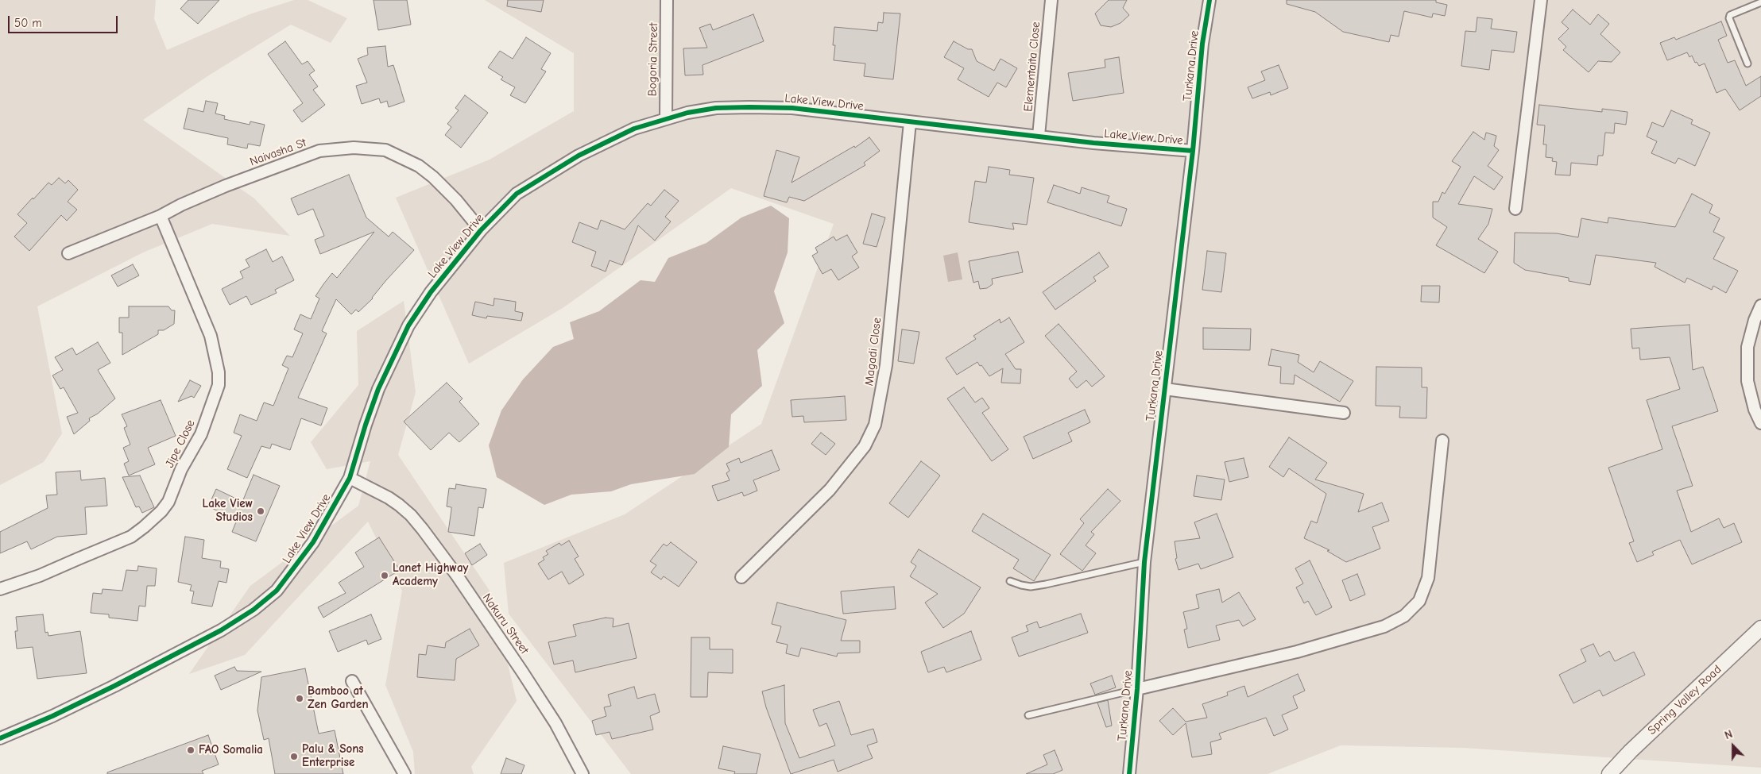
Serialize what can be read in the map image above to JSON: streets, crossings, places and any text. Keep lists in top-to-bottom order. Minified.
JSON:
{"streets":{"street":["Bogoria Street","Turkana Drive","Elementaita Close","Lake View Drive","Naivasha St","Magadi Close","Jipe Close","Nakuru Street","Spring Valley Road"]},"crossings":[["Bogoria Street","Lake View Drive"],["Turkana Drive","Lake View Drive"],["Elementaita Close","Lake View Drive"],["Lake View Drive","Naivasha St"],["Lake View Drive","Magadi Close"],["Lake View Drive","Nakuru Street"],["Naivasha St","Jipe Close"]],"places":["Lake View Studios","Lanet Highway Academy","Bamboo at Zen Garden","FAO Somalia","Palu & Sons Enterprise"],"scale_bar":"50 m","north":"top"}
